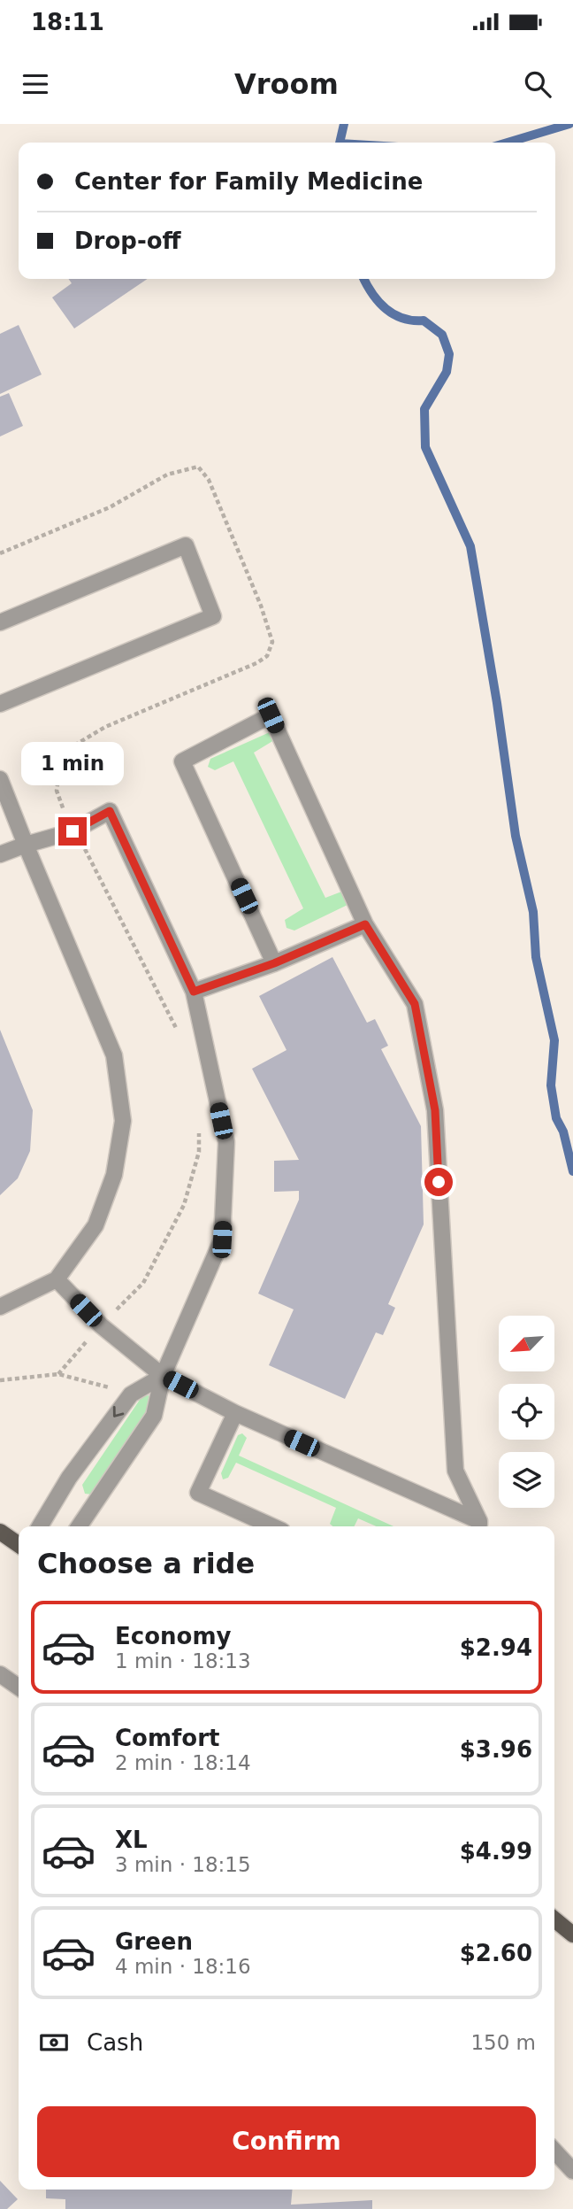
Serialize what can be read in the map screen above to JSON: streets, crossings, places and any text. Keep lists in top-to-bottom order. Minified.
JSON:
{"north":"bottom left","page":{"status":"18:11","header":"Vroom","banner":["Center for Family Medicine","Drop-off"],"bubble":"1 min","heading":"Choose a ride","list":[{"name":"Economy","note":"1 min · 18:13","value":"$2.94"},{"name":"Comfort","note":"2 min · 18:14","value":"$3.96"},{"name":"XL","note":"3 min · 18:15","value":"$4.99"},{"name":"Green","note":"4 min · 18:16","value":"$2.60"}],"pay":["Cash","150 m"],"buttons":"Confirm"}}
